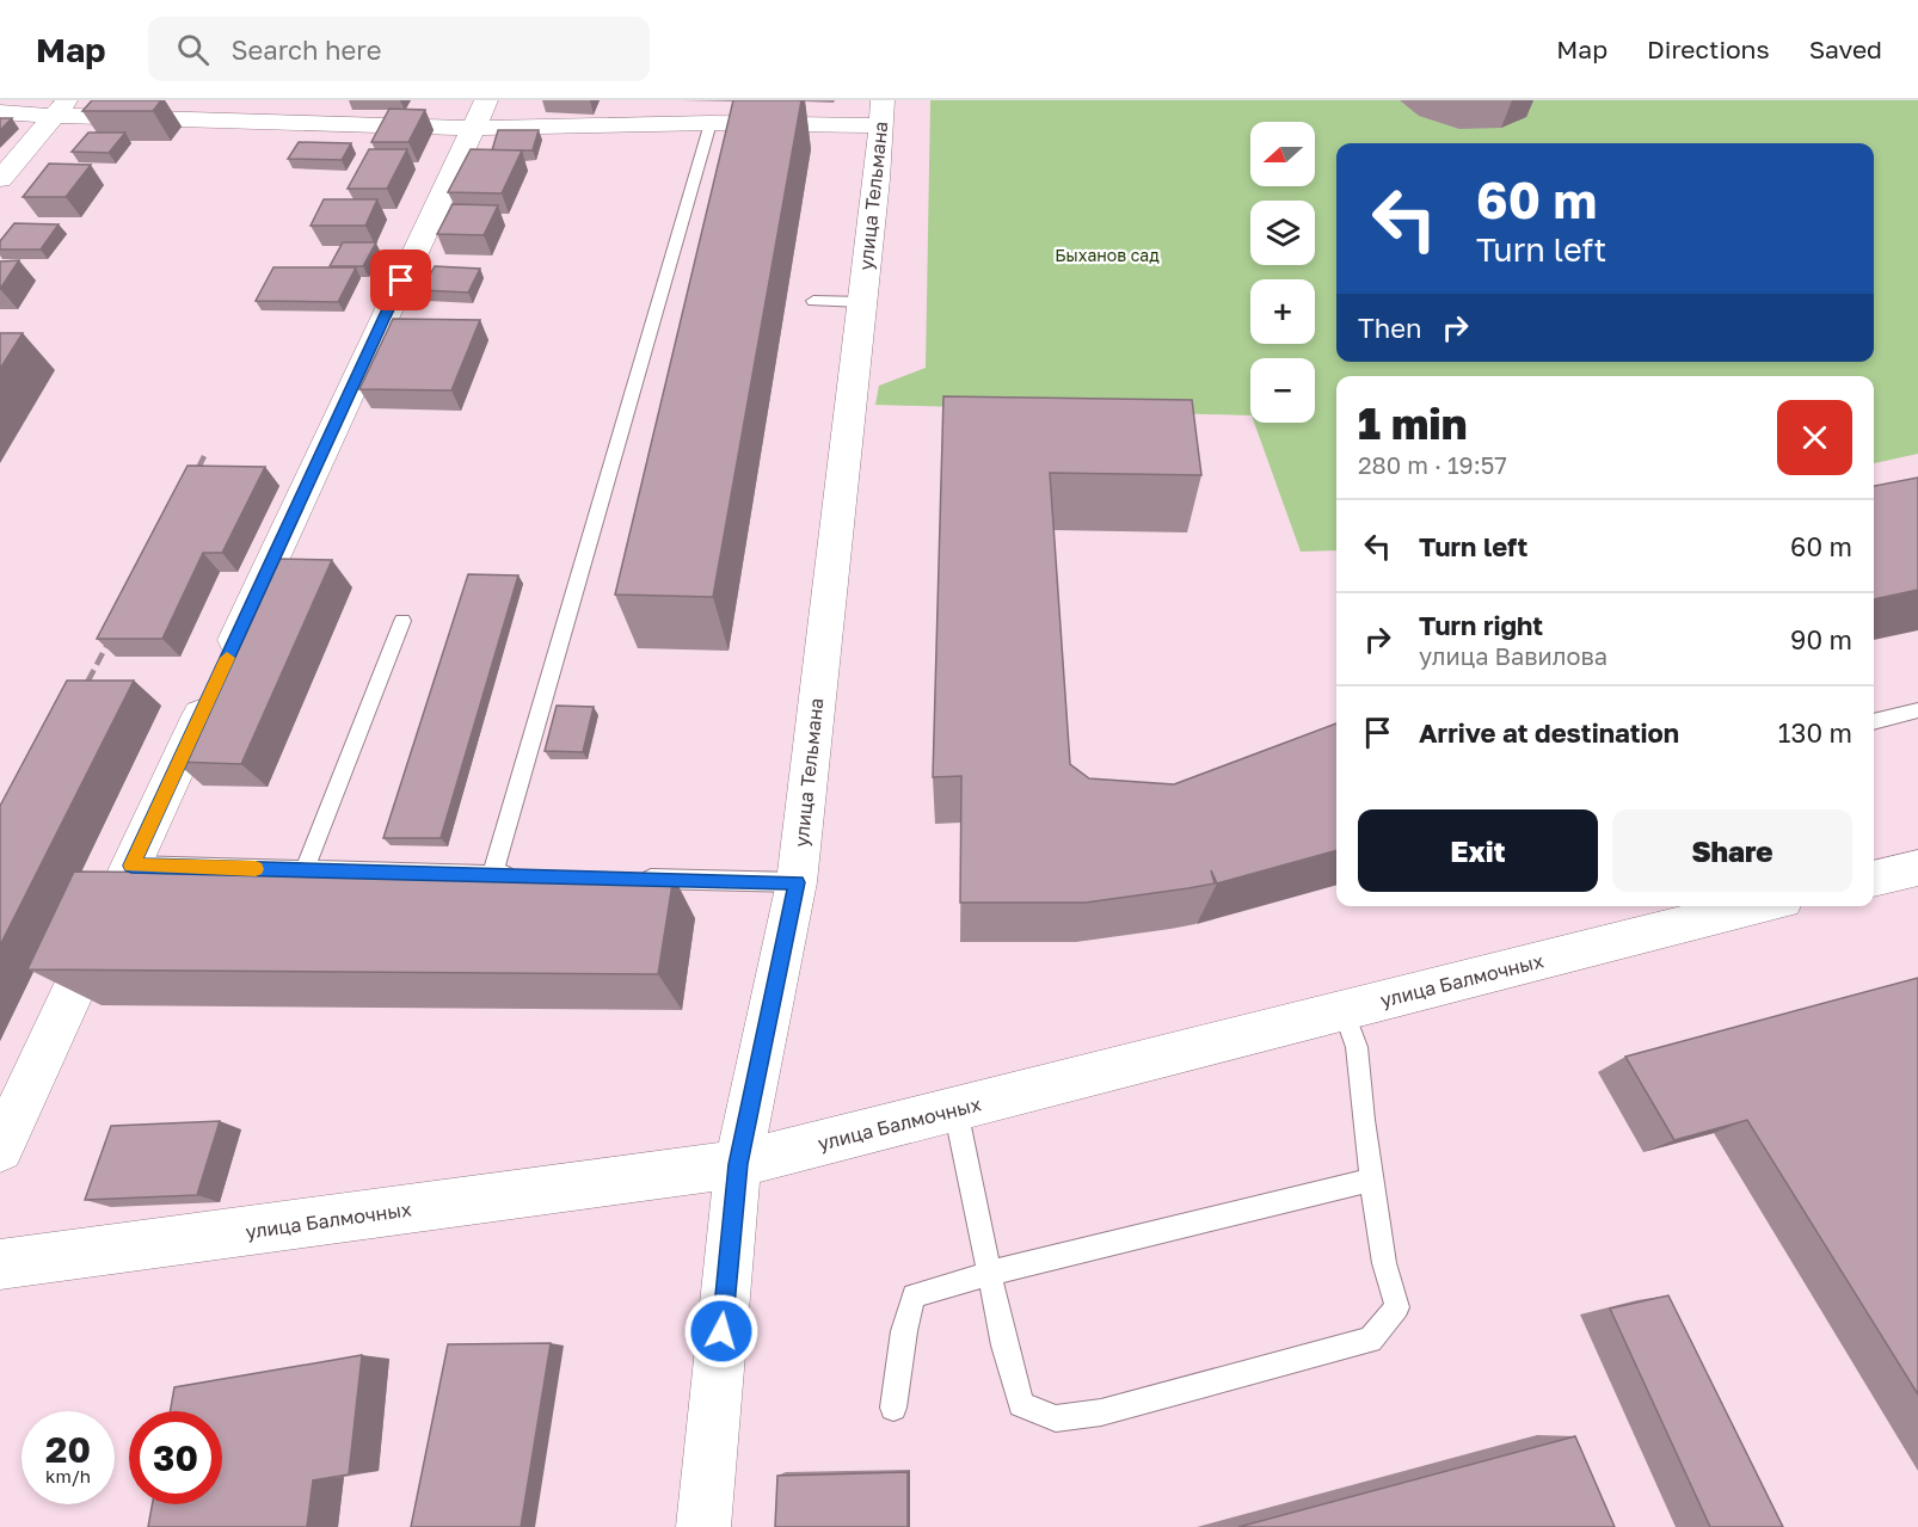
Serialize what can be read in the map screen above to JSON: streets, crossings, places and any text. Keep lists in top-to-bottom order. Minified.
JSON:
{"streets":{"street":["улица Тельмана","улица Балмочных"]},"crossings":[["улица Тельмана","улица Балмочных"]],"parks":["Быханов сад"],"north":"left","page":{"header":"Map","search":"Search here","nav":["Map","Directions","Saved"],"map_buttons":["+","−"],"turn":["60 m","Turn left"],"then":"Then","heading":["1 min","280 m · 19:57"],"list":[{"name":"Turn left","value":"60 m"},{"name":"Turn right","note":"улица Вавилова","value":"90 m"},{"name":"Arrive at destination","value":"130 m"}],"buttons":["Exit","Share"],"speed":"20 km/h","limit":"30"}}
